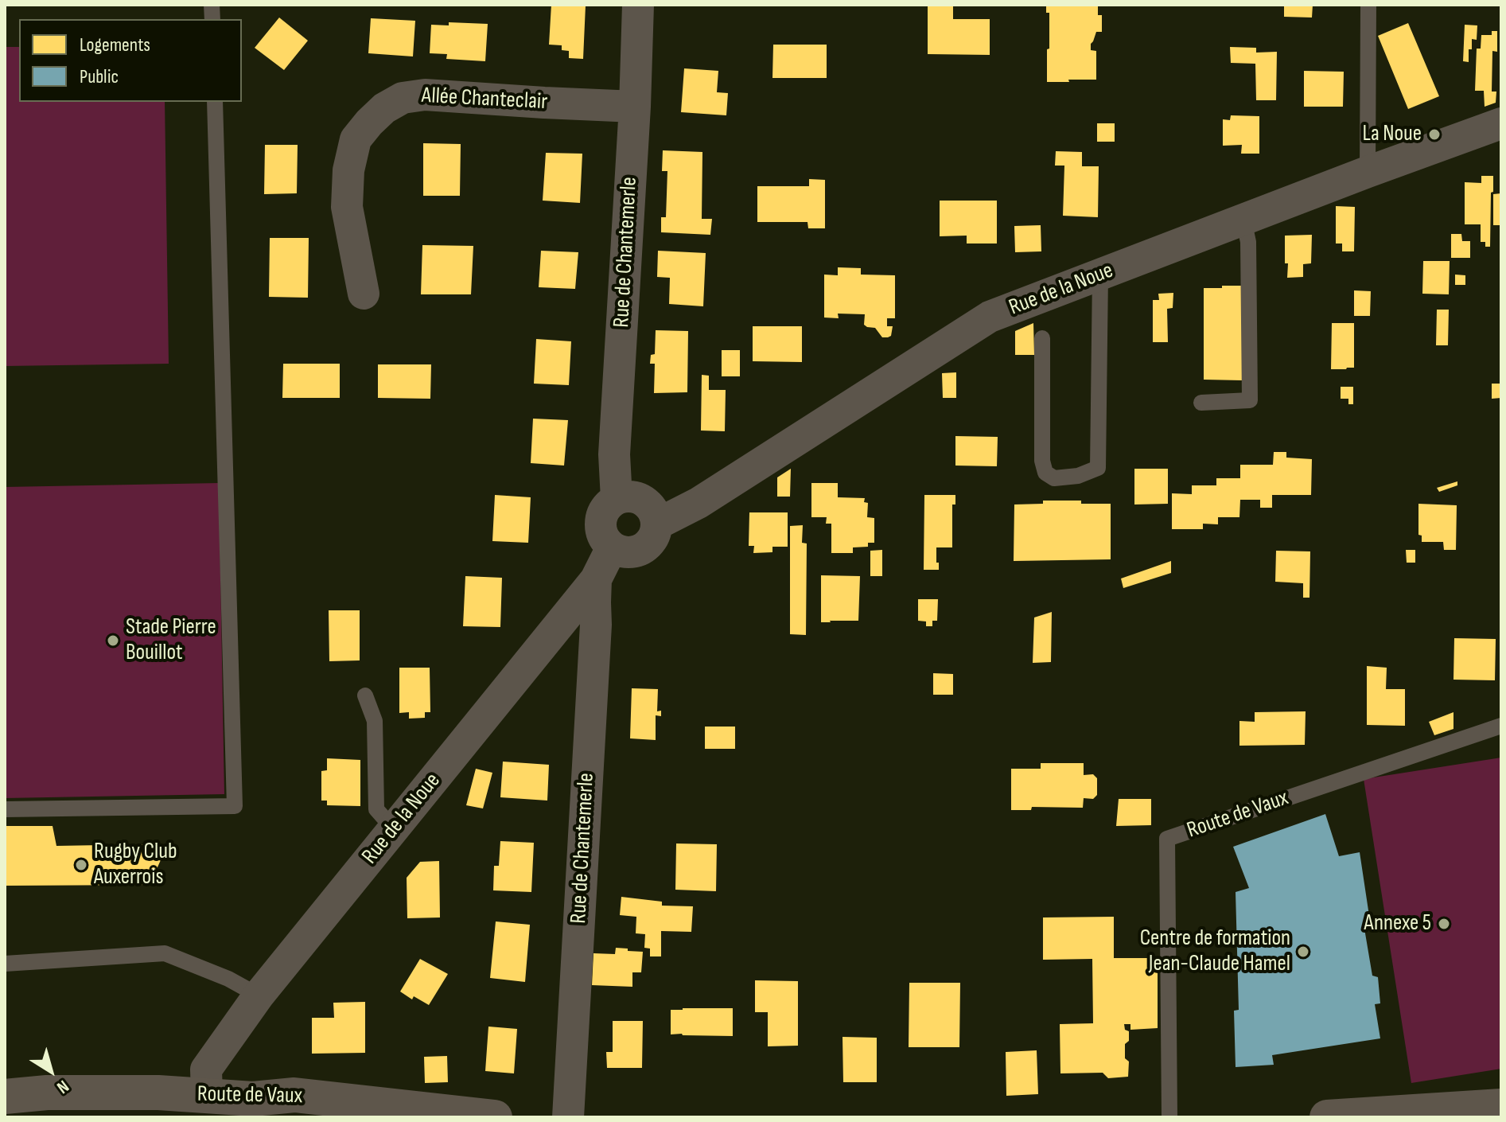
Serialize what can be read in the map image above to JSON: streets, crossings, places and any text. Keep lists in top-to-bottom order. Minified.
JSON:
{"streets":{"street":["Allée Chanteclair","Rue de Chantemerle","Rue de la Noue","Route de Vaux"]},"crossings":[["Allée Chanteclair","Rue de Chantemerle"],["Rue de Chantemerle","Rue de la Noue"],["Rue de la Noue","Route de Vaux"]],"places":["La Noue","Stade Pierre Bouillot","Rugby Club Auxerrois","Annexe 5","Centre de formation Jean-Claude Hamel"],"legend":["Logements","Public"],"north":"bottom right"}
